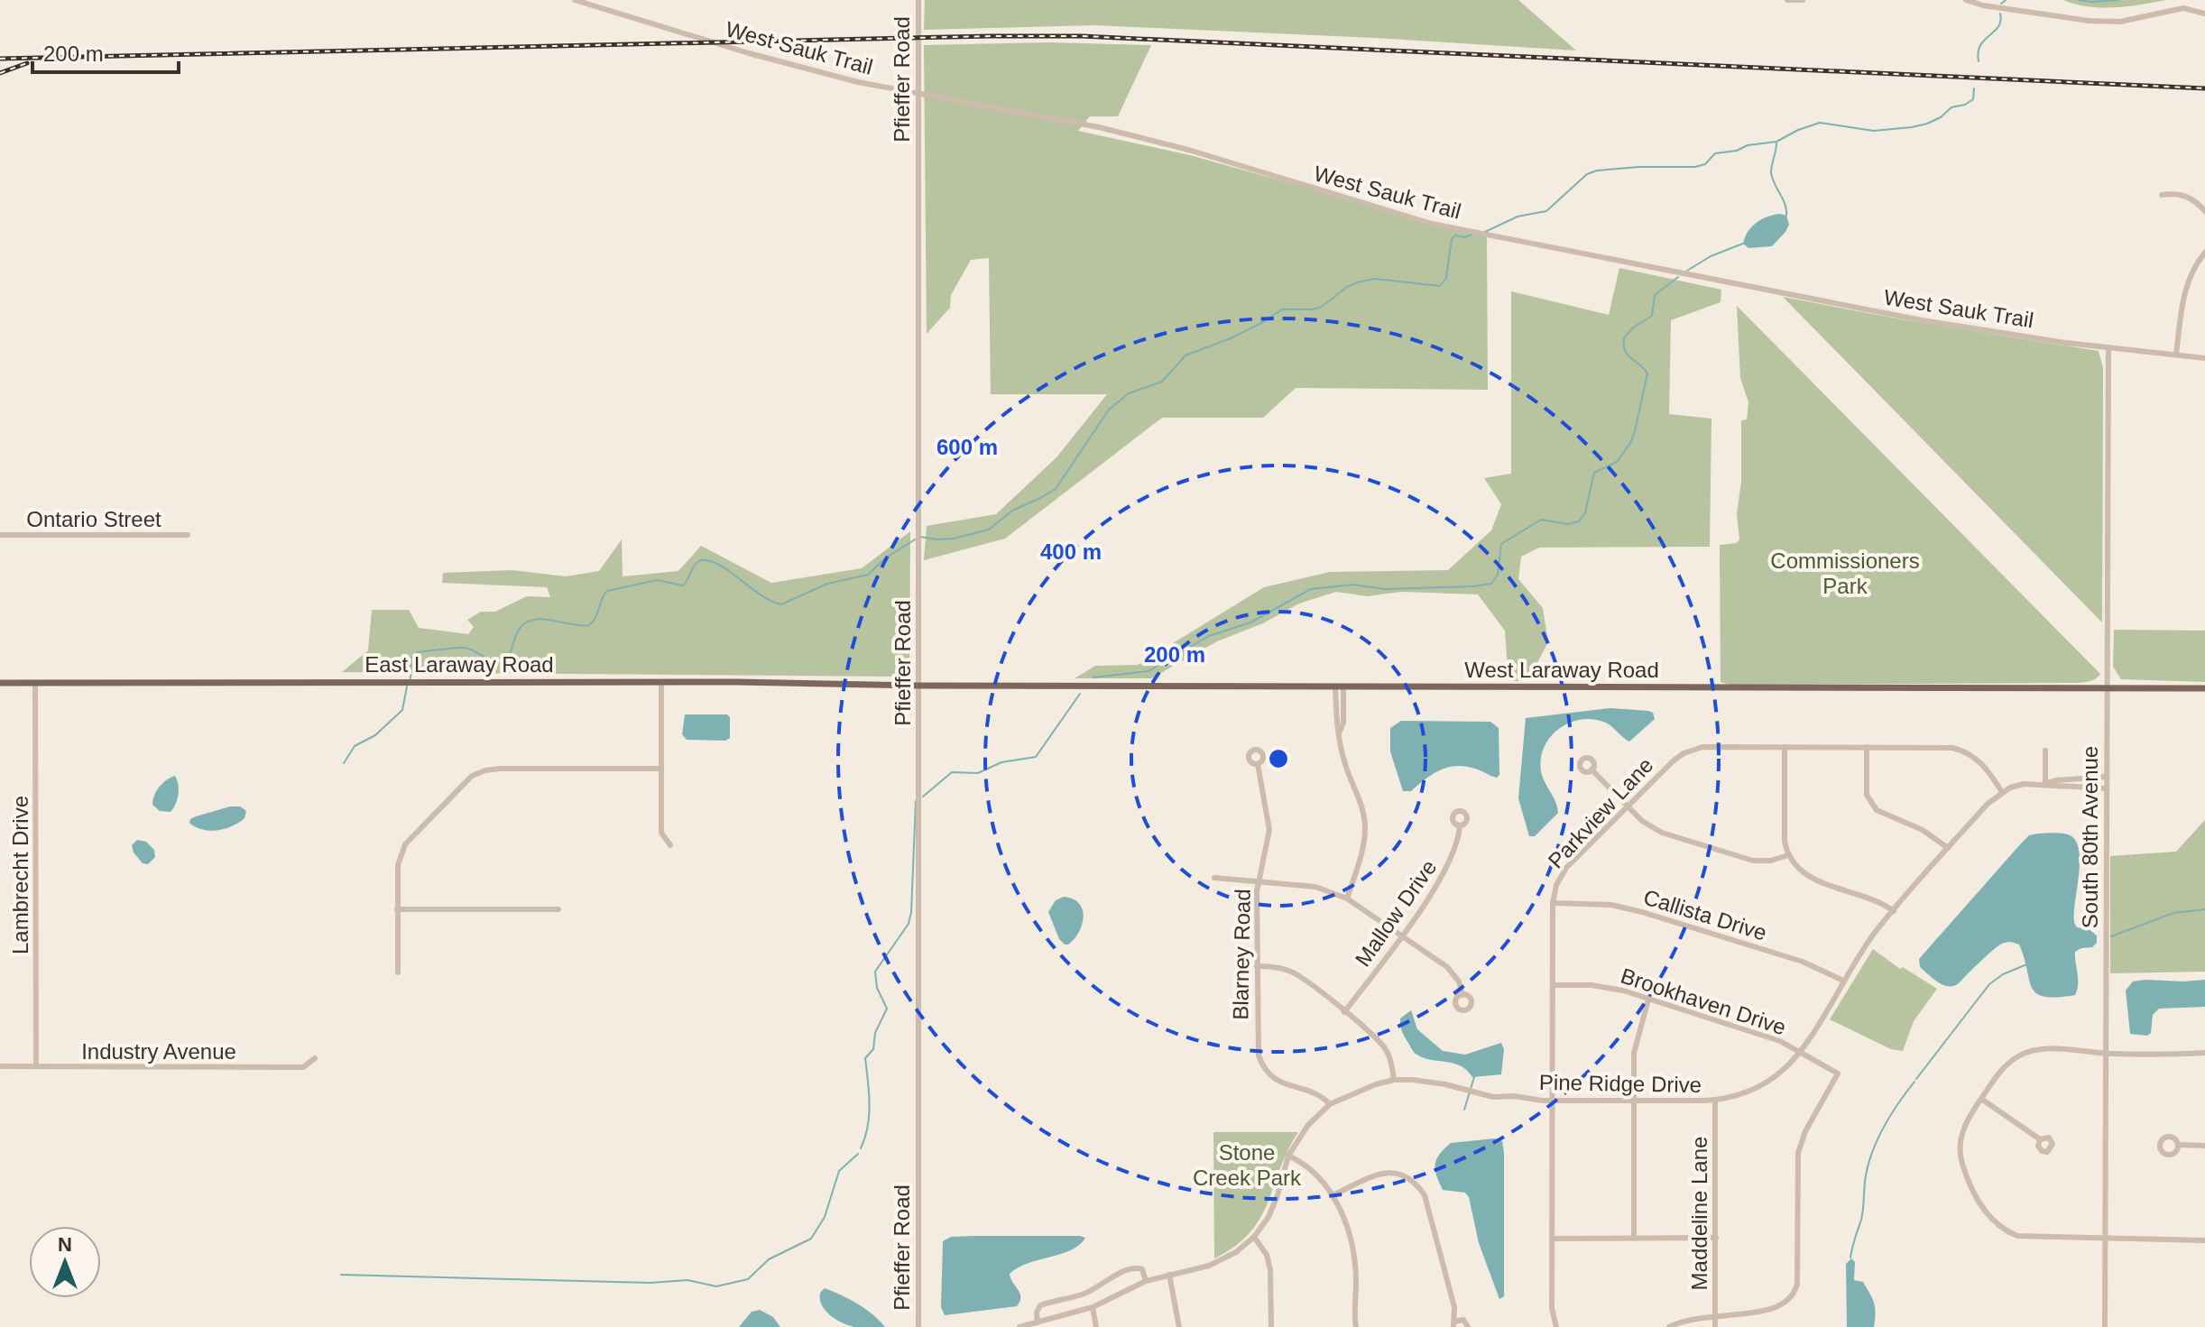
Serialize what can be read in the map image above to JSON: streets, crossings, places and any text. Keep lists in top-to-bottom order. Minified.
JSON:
{"streets":{"main road":["East Laraway Road","West Laraway Road"],"street":["West Sauk Trail","Pfieffer Road","Ontario Street","Parkview Lane","South 80th Avenue","Lambrecht Drive","Mallow Drive","Callista Drive","Blarney Road","Brookhaven Drive","Industry Avenue","Pine Ridge Drive","Maddeline Lane"]},"crossings":[["West Sauk Trail","Pfieffer Road"],["West Sauk Trail","South 80th Avenue"],["Pfieffer Road","East Laraway Road"],["Pfieffer Road","West Laraway Road"],["East Laraway Road","West Laraway Road"],["East Laraway Road","Lambrecht Drive"],["West Laraway Road","South 80th Avenue"],["Parkview Lane","Callista Drive"],["Parkview Lane","Brookhaven Drive"],["Parkview Lane","Pine Ridge Drive"],["Lambrecht Drive","Industry Avenue"],["Callista Drive","Pine Ridge Drive"],["Blarney Road","Pine Ridge Drive"],["Brookhaven Drive","Pine Ridge Drive"],["Pine Ridge Drive","Maddeline Lane"]],"parks":["Commissioners Park","Stone Creek Park"],"scale_bar":"200 m","north":"top","rings":["600 m","400 m","200 m"]}
